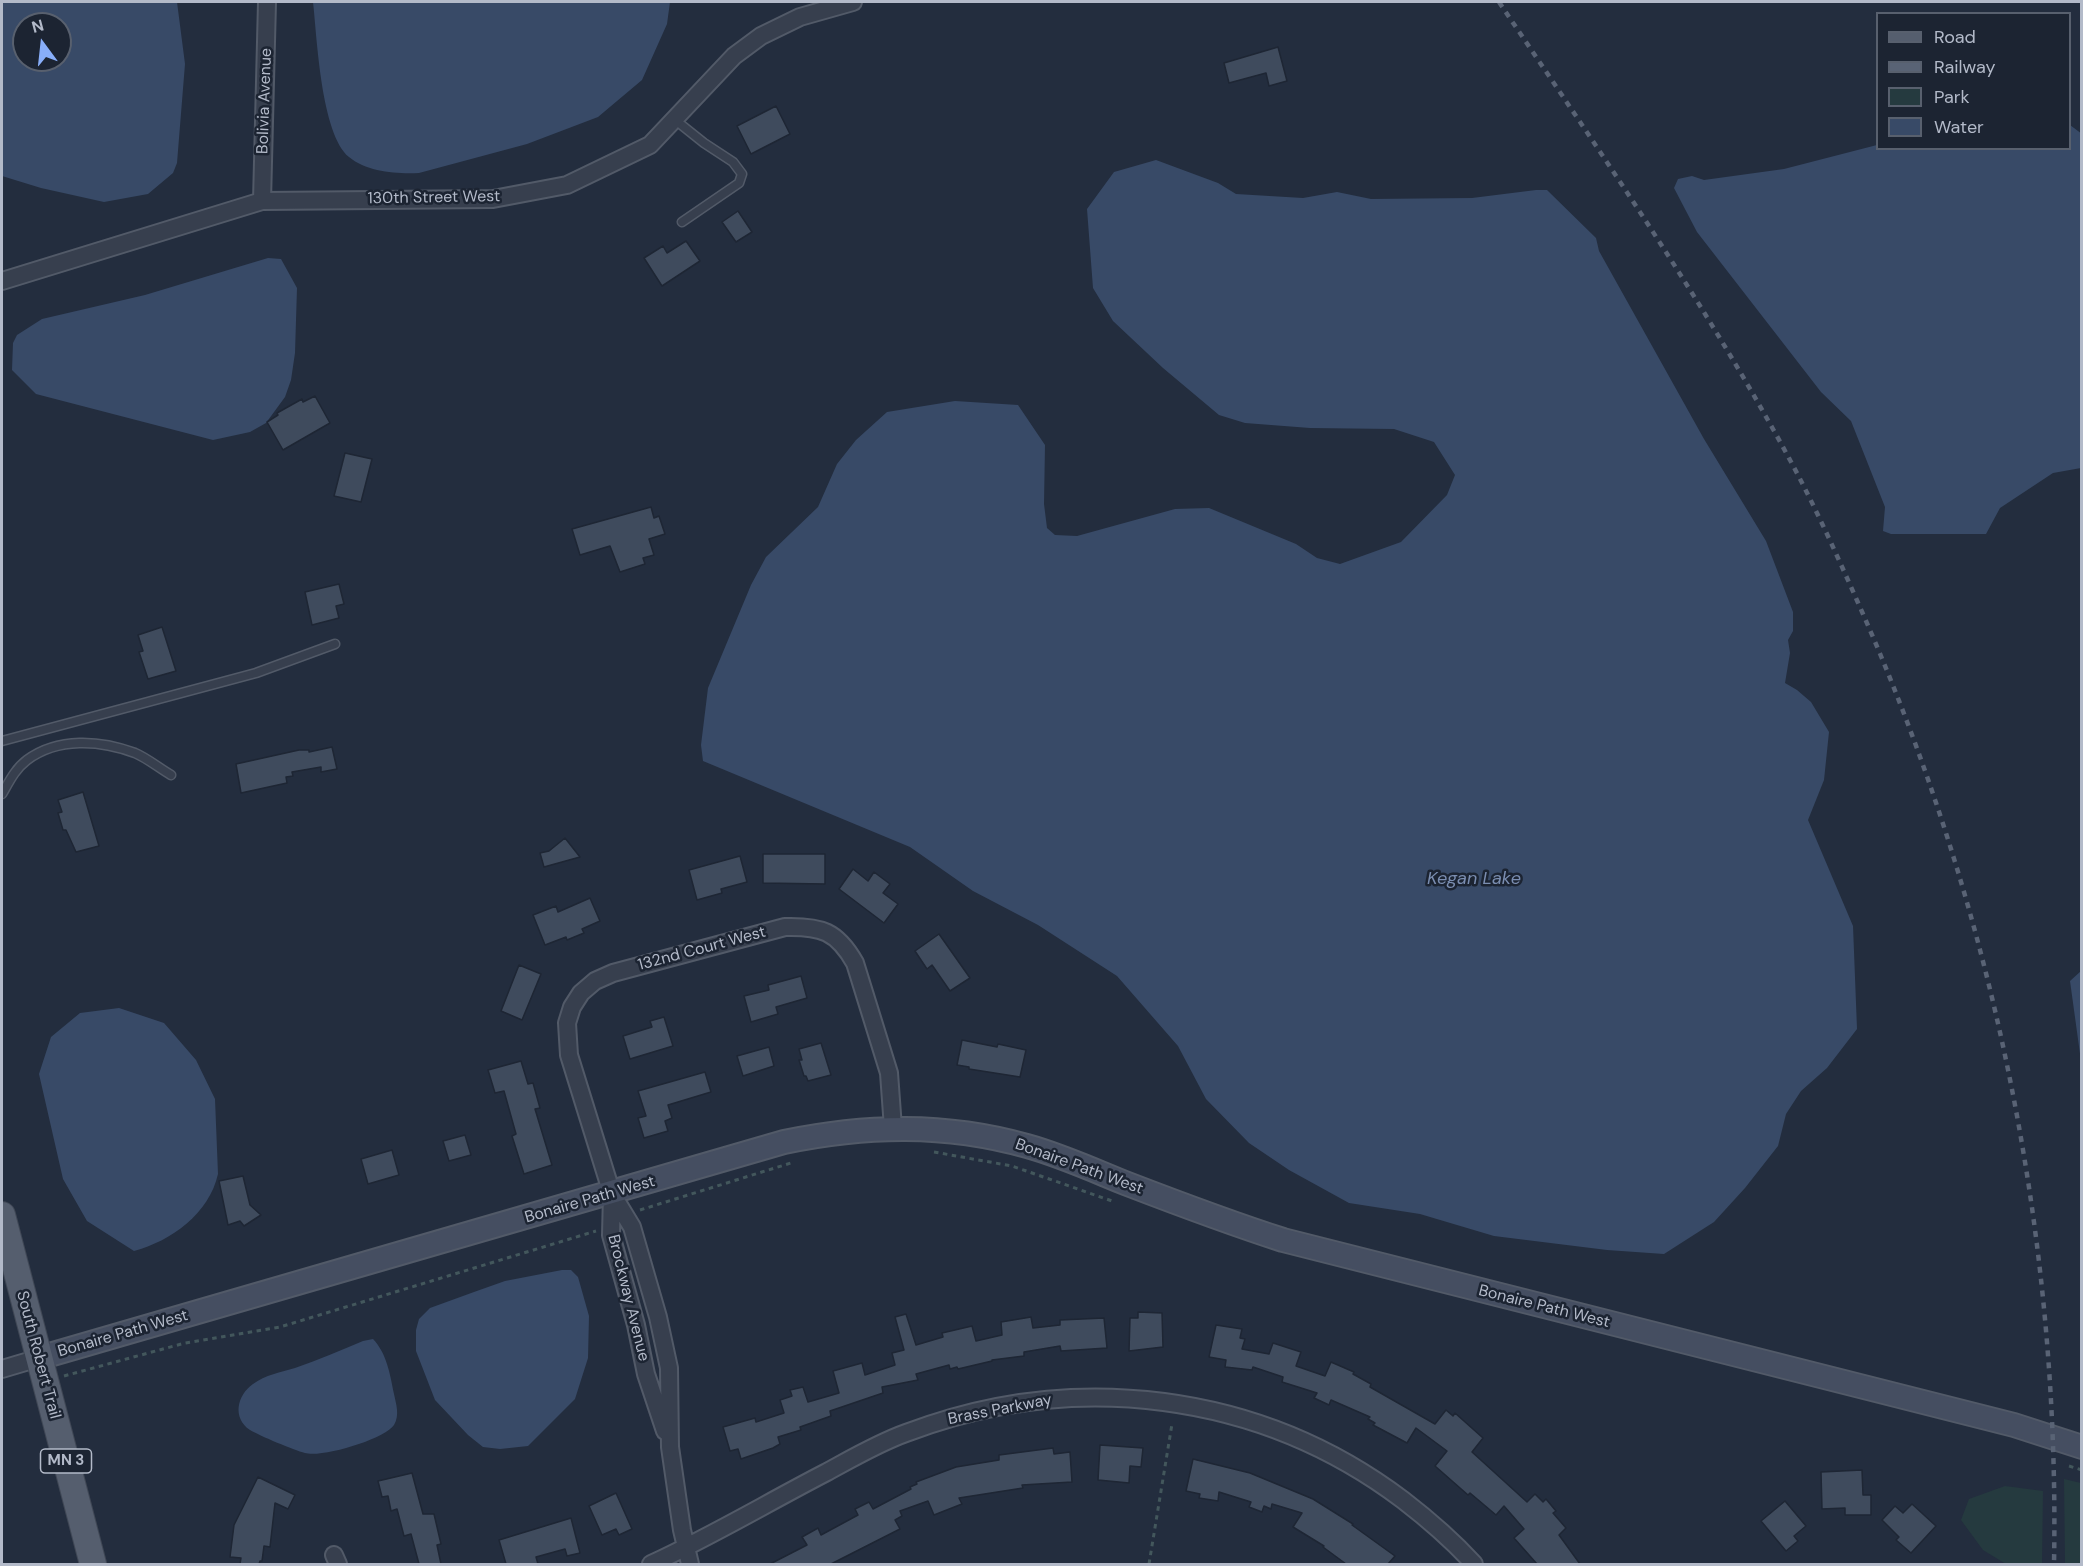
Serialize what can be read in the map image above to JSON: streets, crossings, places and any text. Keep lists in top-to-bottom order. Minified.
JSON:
{"streets":{"main road":["South Robert Trail","MN 3"],"street":["Bolivia Avenue","130th Street West","132nd Court West","Bonaire Path West","Brockway Avenue","Brass Parkway"]},"crossings":[["Bolivia Avenue","130th Street West"],["132nd Court West","Bonaire Path West"],["132nd Court West","Brockway Avenue"],["Bonaire Path West","Brockway Avenue"],["Bonaire Path West","South Robert Trail"],["Brockway Avenue","Brass Parkway"]],"water":["Kegan Lake"],"legend":["Road","Railway","Park","Water"],"north":"top"}
